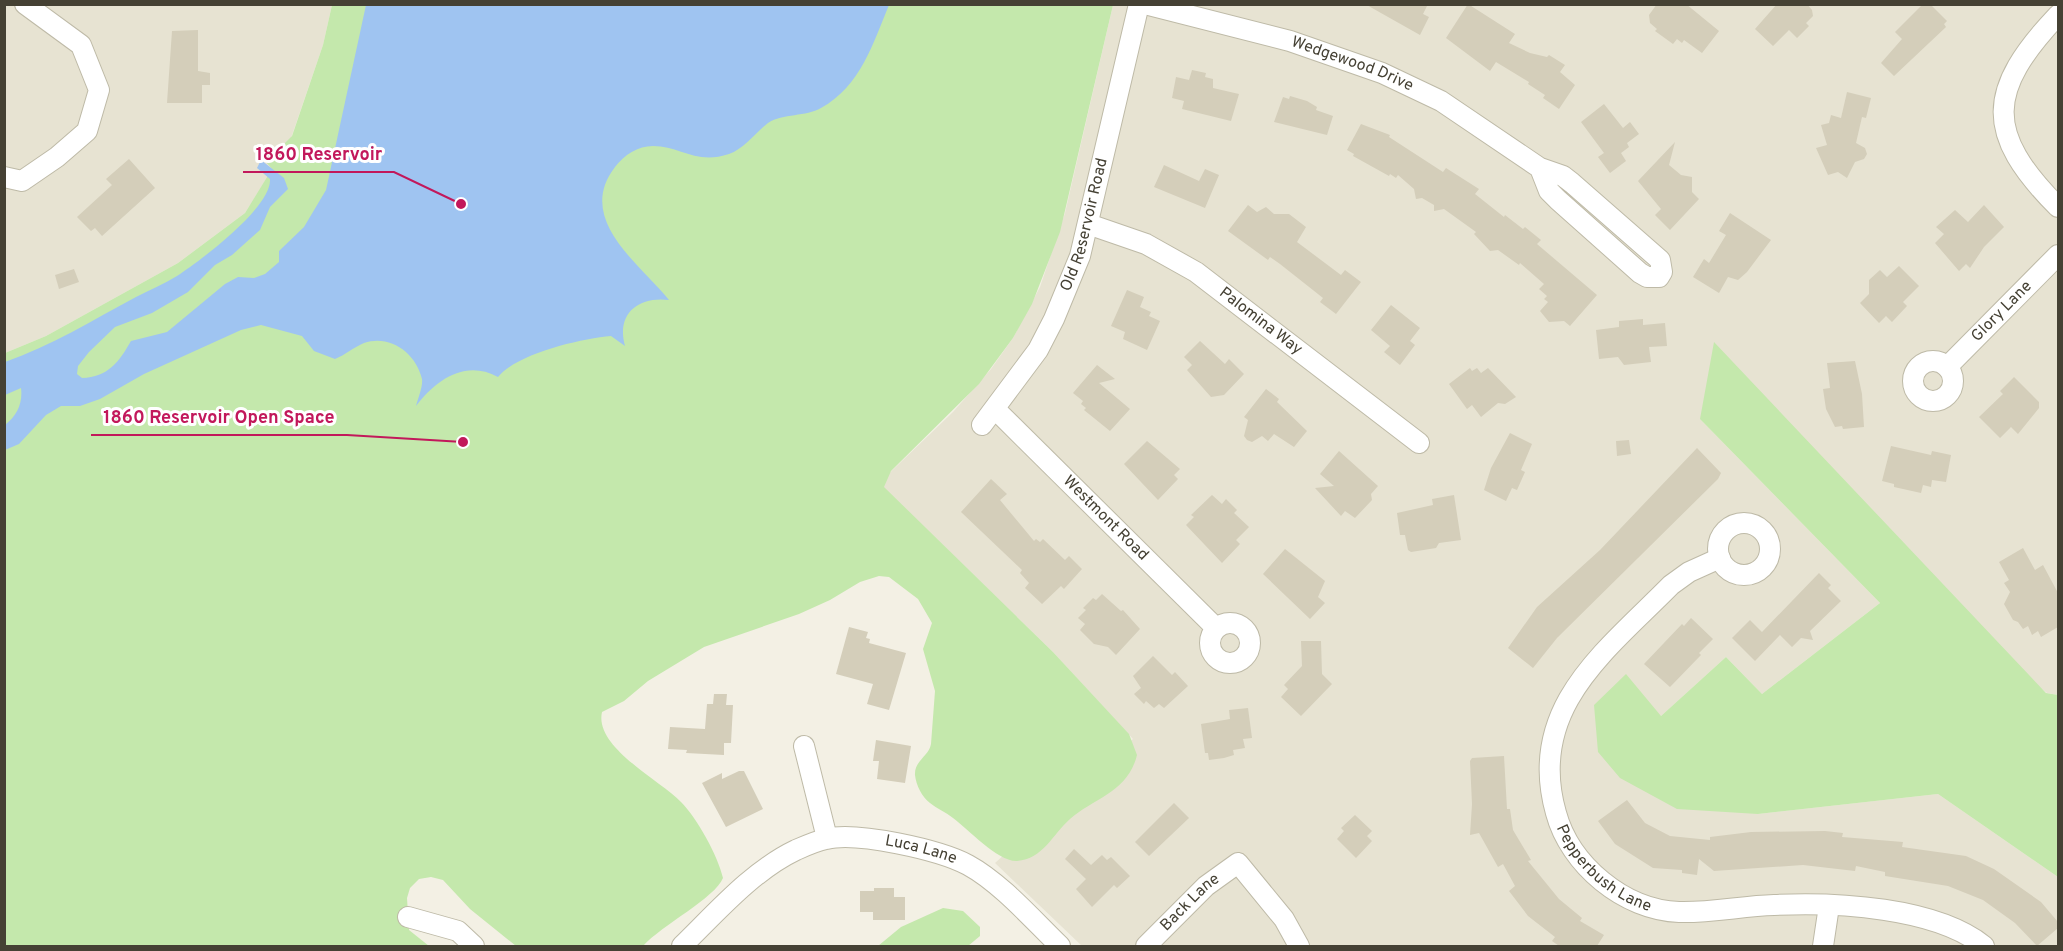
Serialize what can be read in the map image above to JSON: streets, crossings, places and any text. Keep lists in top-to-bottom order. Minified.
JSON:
{"streets":{"street":["Wedgewood Drive","Old Reservoir Road","Glory Lane","Palomina Way","Westmont Road","Luca Lane","Pepperbush Lane","Back Lane"]},"crossings":[["Old Reservoir Road","Palomina Way"],["Old Reservoir Road","Westmont Road"]],"places":["1860 Reservoir","1860 Reservoir Open Space"]}
